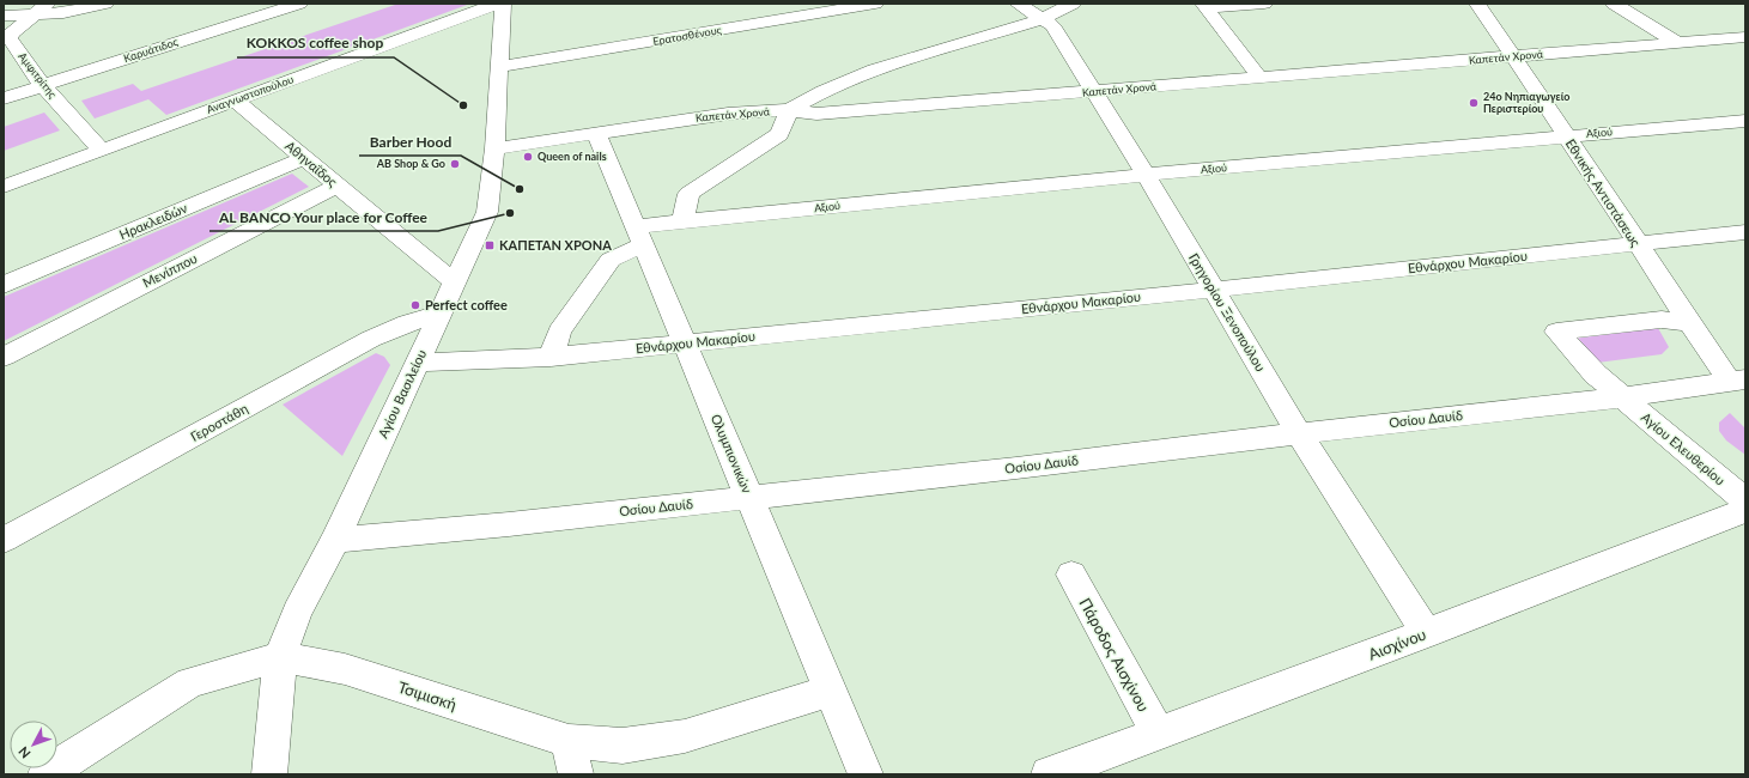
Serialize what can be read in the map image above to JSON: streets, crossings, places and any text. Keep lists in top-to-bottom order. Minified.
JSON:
{"streets":{"street":["Ερατοσθένους","Καρυάτιδος","Καπετάν Χρονά","Αμφιτρίτης","Αναγνωστοπούλου","Αξιού","Αθηναΐδος","Εθνικής Αντιστάσεως","Ηρακλειδών","Εθνάρχου Μακαρίου","Μενίππου","Γρηγορίου Ξενοπούλου","Αγίου Βασιλείου","Οσίου Δαυίδ","Γεροστάθη","Αγίου Ελευθερίου","Ολυμπιονικών","Αισχίνου","Πάροδος Αισχίνου","Τσιμισκή"]},"crossings":[["Ερατοσθένους","Αγίου Βασιλείου"],["Καρυάτιδος","Αμφιτρίτης"],["Καπετάν Χρονά","Εθνικής Αντιστάσεως"],["Καπετάν Χρονά","Γρηγορίου Ξενοπούλου"],["Καπετάν Χρονά","Αγίου Βασιλείου"],["Καπετάν Χρονά","Ολυμπιονικών"],["Αμφιτρίτης","Αναγνωστοπούλου"],["Αναγνωστοπούλου","Αθηναΐδος"],["Αξιού","Εθνικής Αντιστάσεως"],["Αξιού","Εθνάρχου Μακαρίου"],["Αξιού","Γρηγορίου Ξενοπούλου"],["Αξιού","Ολυμπιονικών"],["Αθηναΐδος","Ηρακλειδών"],["Αθηναΐδος","Μενίππου"],["Αθηναΐδος","Αγίου Βασιλείου"],["Εθνικής Αντιστάσεως","Εθνάρχου Μακαρίου"],["Εθνικής Αντιστάσεως","Οσίου Δαυίδ"],["Εθνικής Αντιστάσεως","Αγίου Ελευθερίου"],["Εθνάρχου Μακαρίου","Γρηγορίου Ξενοπούλου"],["Εθνάρχου Μακαρίου","Αγίου Βασιλείου"],["Εθνάρχου Μακαρίου","Ολυμπιονικών"],["Γρηγορίου Ξενοπούλου","Οσίου Δαυίδ"],["Γρηγορίου Ξενοπούλου","Αισχίνου"],["Αγίου Βασιλείου","Οσίου Δαυίδ"],["Αγίου Βασιλείου","Γεροστάθη"],["Αγίου Βασιλείου","Τσιμισκή"],["Οσίου Δαυίδ","Αγίου Ελευθερίου"],["Οσίου Δαυίδ","Ολυμπιονικών"],["Ολυμπιονικών","Τσιμισκή"],["Αισχίνου","Πάροδος Αισχίνου"]],"places":{"other":["24ο Νηπιαγωγείο Περιστερίου","KOKKOS coffee shop","Queen of nails","AB Shop & Go","Barber Hood","AL BANCO Your place for Coffee","Perfect coffee"],"transit":["ΚΑΠΕΤΑΝ ΧΡΟΝΑ"]},"north":"bottom left"}
